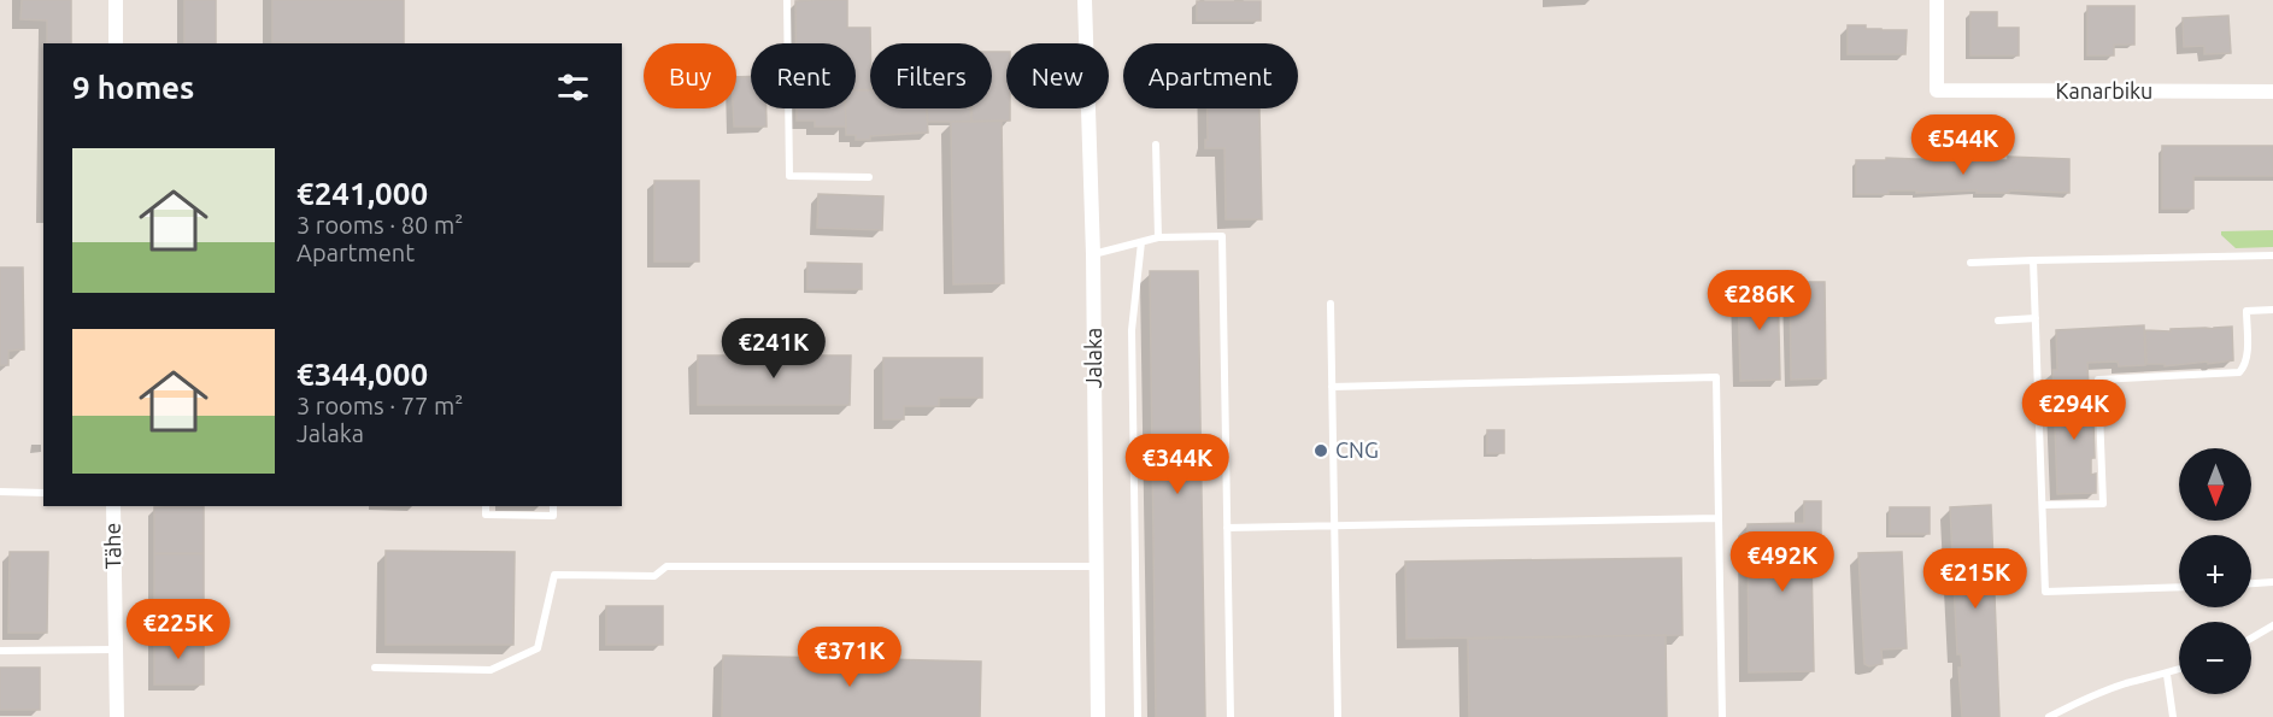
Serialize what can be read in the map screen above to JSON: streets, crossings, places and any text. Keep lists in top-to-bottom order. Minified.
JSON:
{"streets":{"street":["Kanarbiku","Jalaka","Tähe"]},"places":["CNG"],"north":"bottom","page":{"chip":["Buy","Rent","Filters","New","Apartment"],"heading":"9 homes","price":["€544K","€286K","€241K","€294K","€344K","€492K","€215K","€225K","€371K"],"list":[{"name":"€241,000","note":"3 rooms · 80 m² · Apartment"},{"name":"€344,000","note":"3 rooms · 77 m² · Jalaka"}],"map_buttons":["+","−"]}}
